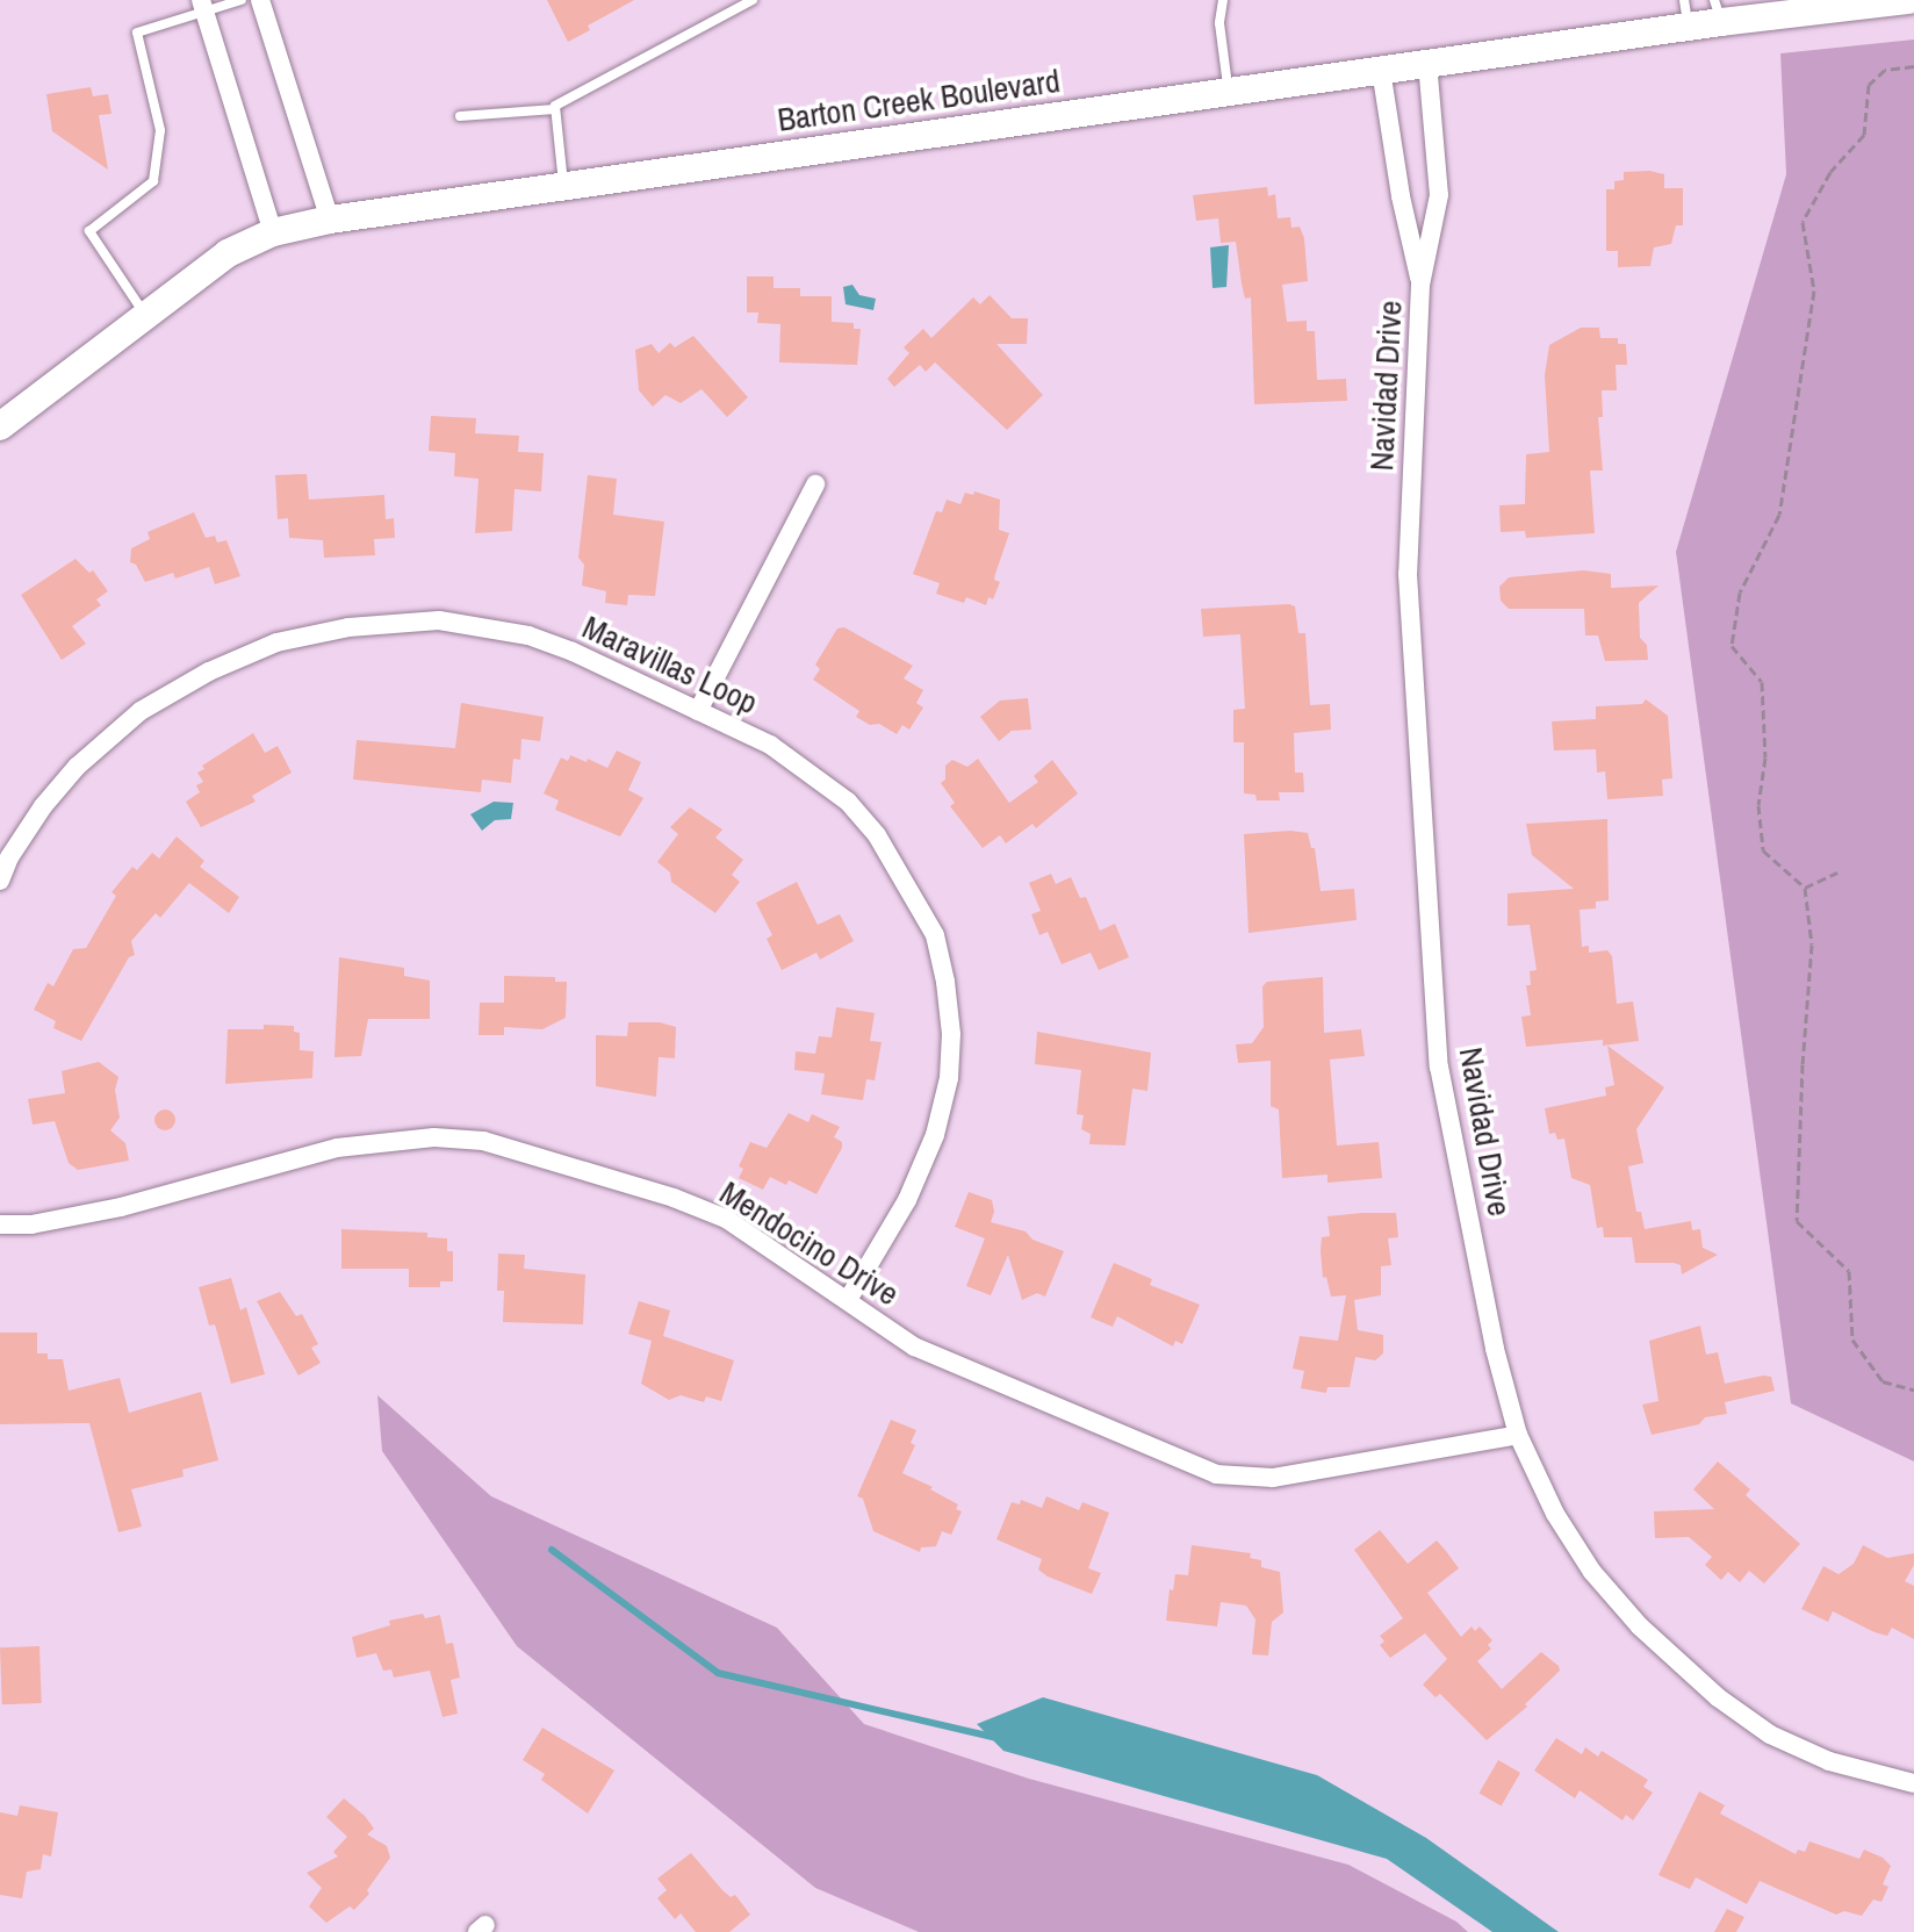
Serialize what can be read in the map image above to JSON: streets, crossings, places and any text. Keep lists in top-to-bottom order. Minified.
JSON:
{"streets":{"street":["Barton Creek Boulevard","Navidad Drive","Maravillas Loop","Mendocino Drive"]},"crossings":[["Barton Creek Boulevard","Navidad Drive"],["Navidad Drive","Mendocino Drive"],["Maravillas Loop","Mendocino Drive"]]}
